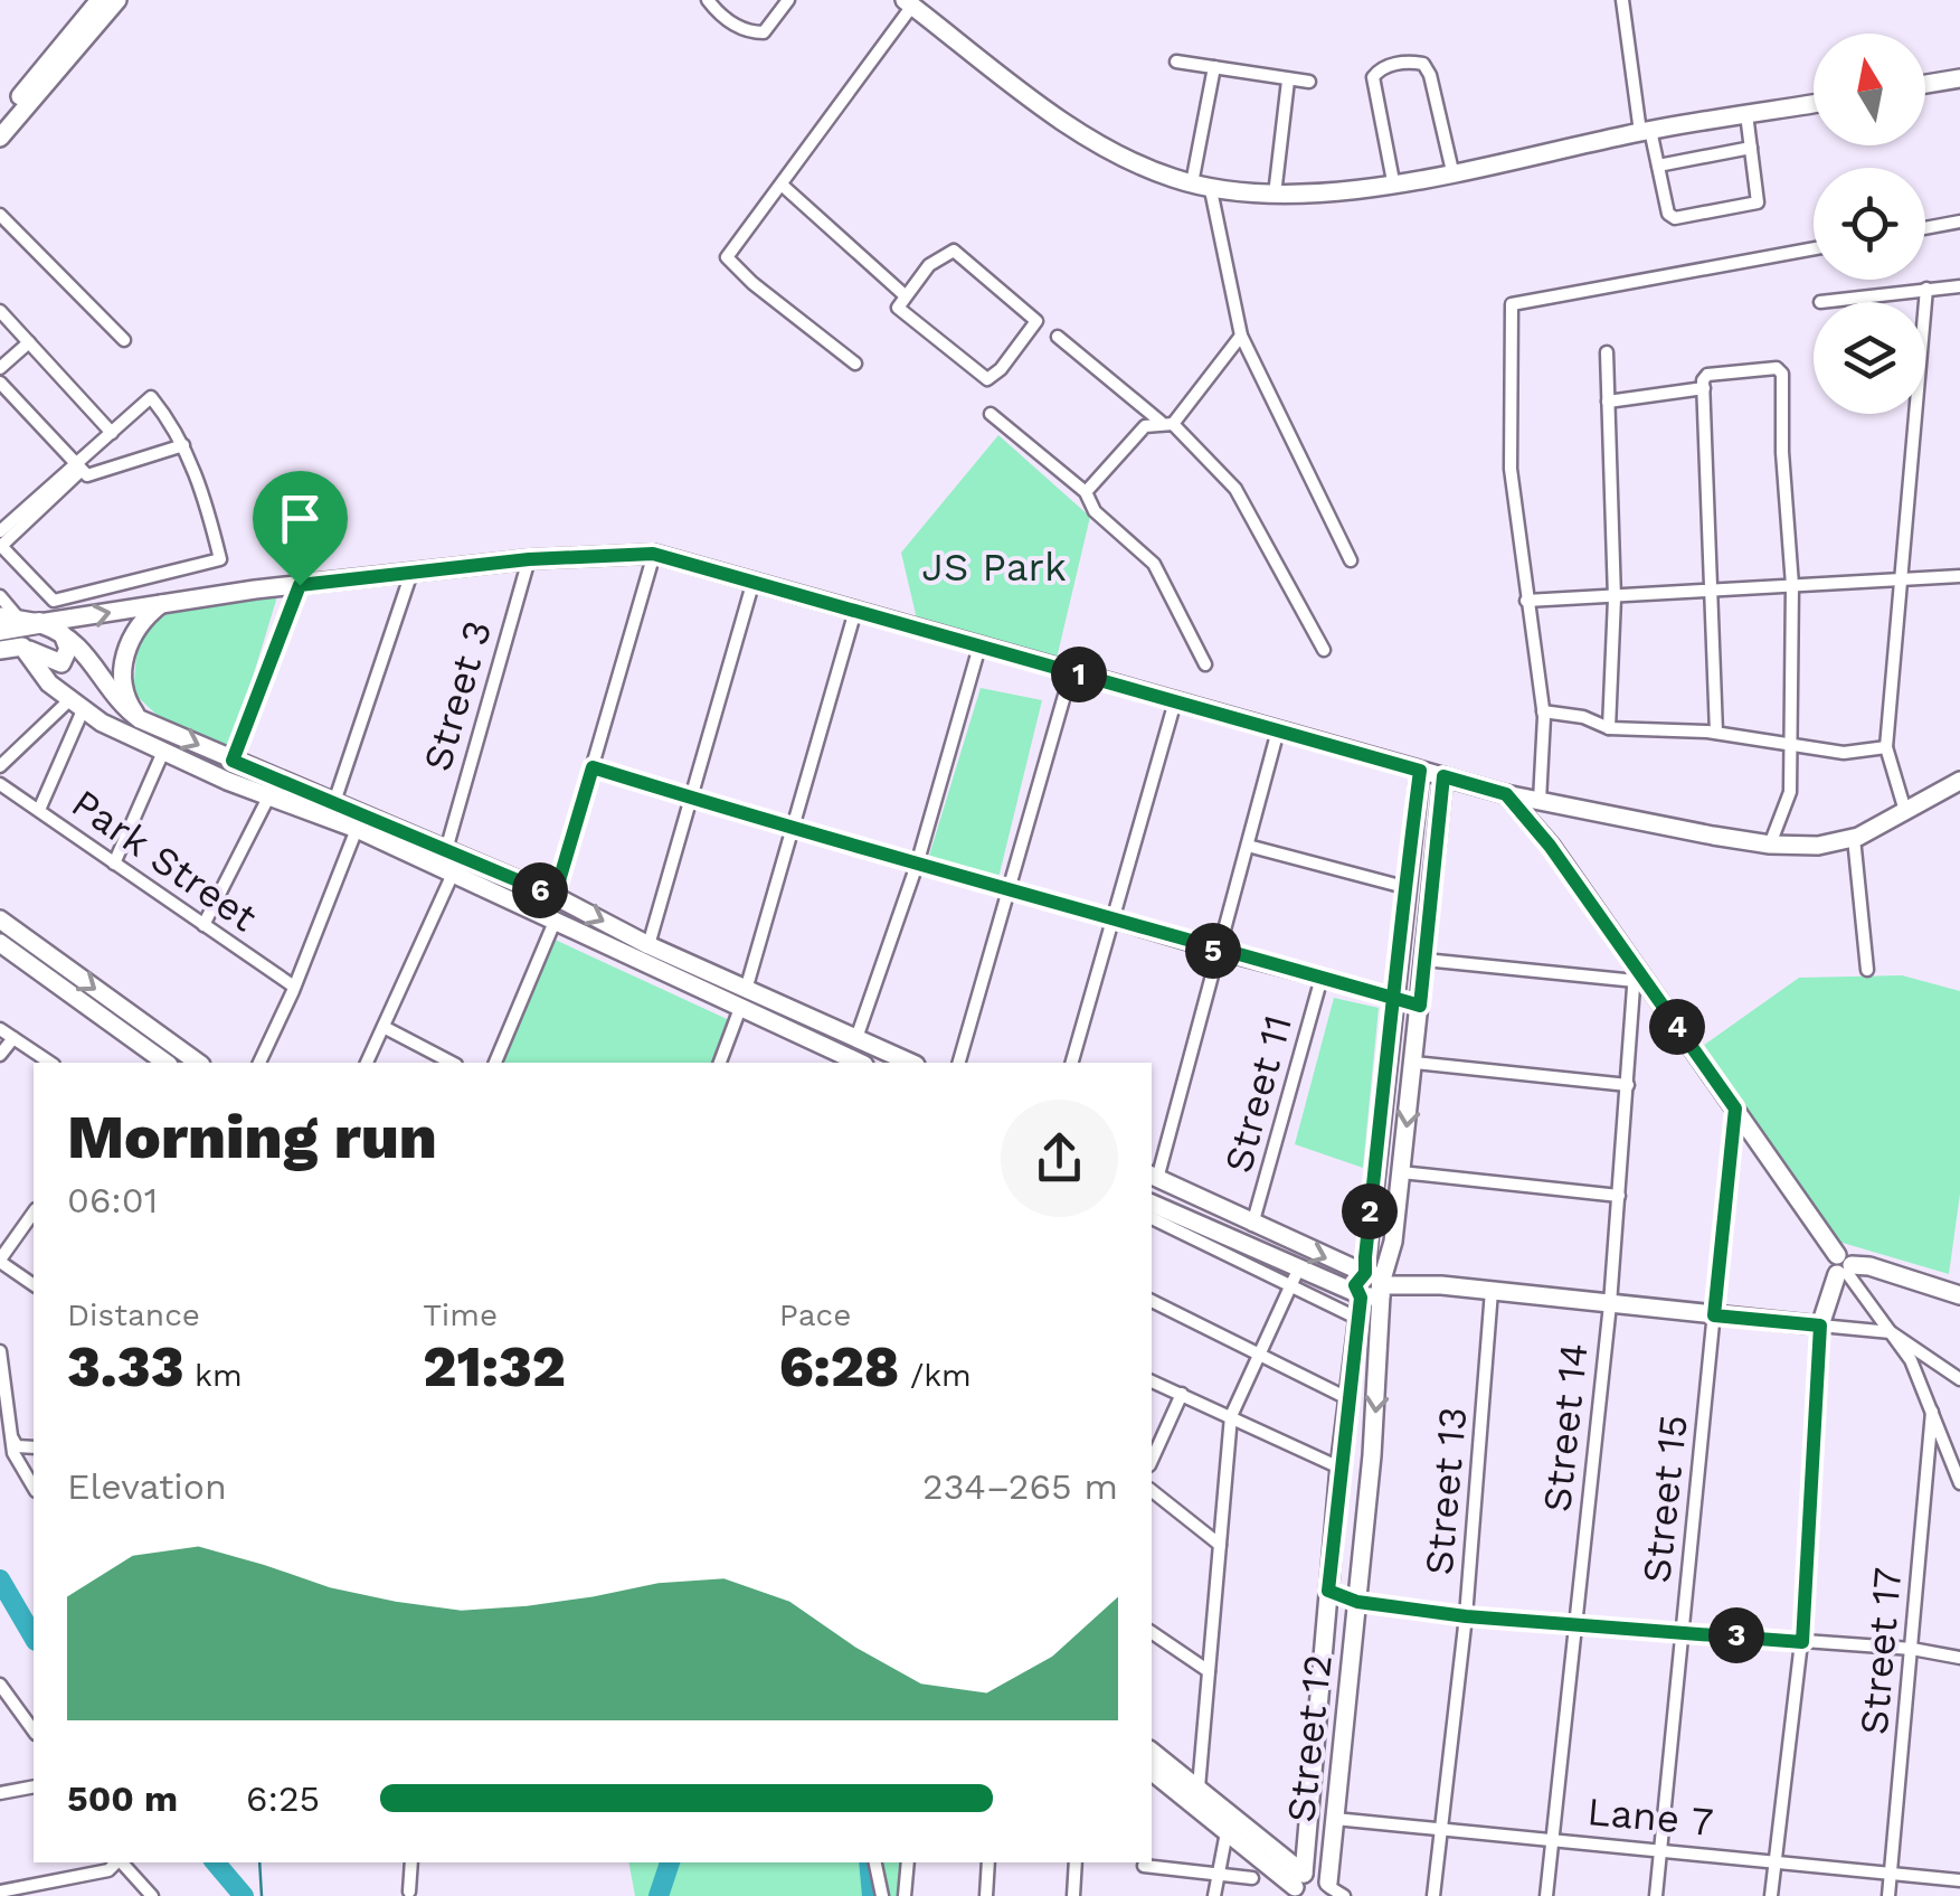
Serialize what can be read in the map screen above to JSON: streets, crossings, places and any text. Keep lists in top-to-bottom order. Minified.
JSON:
{"streets":{"street":["Street 3","Park Street","Street 11","Street 14","Street 13","Street 15","Street 17","Street 12","Lane 7"]},"crossings":[["Street 14","Lane 7"],["Street 13","Lane 7"],["Street 15","Lane 7"],["Street 17","Lane 7"],["Street 12","Lane 7"]],"parks":["JS Park"],"north":"top","page":{"pins":["1","6","5","4","2","3"],"heading":["Morning run","06:01"],"stats":[["Distance","3.33 km"],["Time","21:32"],["Pace","6:28 /km"]],"chart":["Elevation","234–265 m"],"list":[{"name":"500 m","note":"6:25"}]}}
